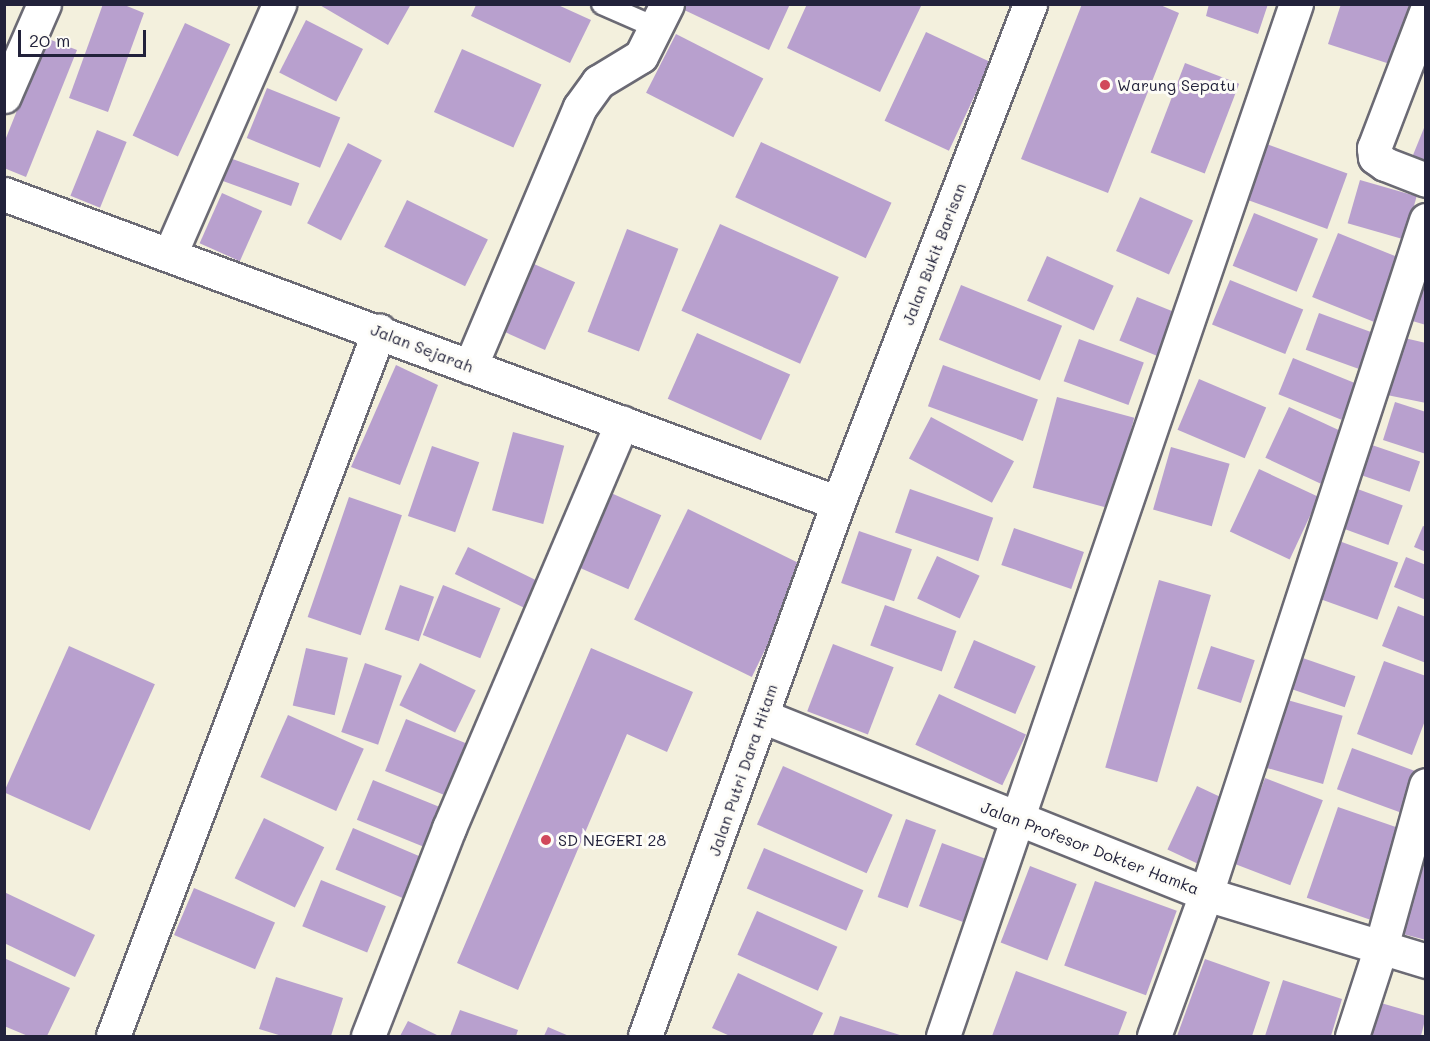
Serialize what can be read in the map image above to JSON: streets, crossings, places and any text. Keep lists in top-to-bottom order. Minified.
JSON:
{"streets":{"street":["Jalan Bukit Barisan","Jalan Sejarah","Jalan Putri Dara Hitam","Jalan Profesor Dokter Hamka"]},"crossings":[["Jalan Bukit Barisan","Jalan Sejarah"],["Jalan Bukit Barisan","Jalan Putri Dara Hitam"],["Jalan Sejarah","Jalan Putri Dara Hitam"],["Jalan Putri Dara Hitam","Jalan Profesor Dokter Hamka"]],"places":["Warung Sepatu","SD NEGERI 28"],"scale_bar":"20 m"}
